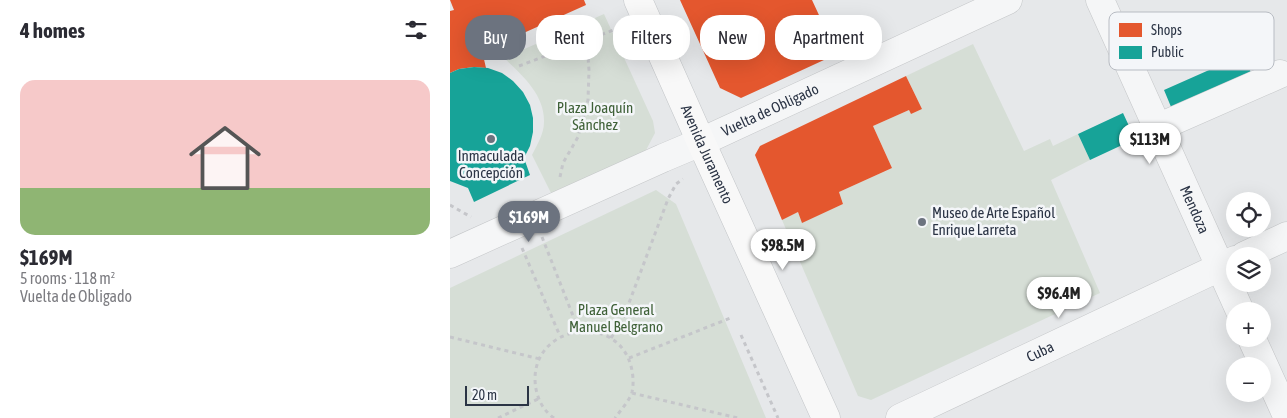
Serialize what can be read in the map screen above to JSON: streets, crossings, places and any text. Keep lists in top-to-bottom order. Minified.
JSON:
{"streets":{"main road":["Avenida Juramento"],"street":["Vuelta de Obligado","Mendoza","Cuba"]},"crossings":[["Vuelta de Obligado","Avenida Juramento"]],"parks":["Plaza Joaquín Sánchez","Plaza General Manuel Belgrano"],"places":["Inmaculada Concepción","Museo de Arte Español Enrique Larreta"],"legend":["Shops","Public"],"scale_bar":"20 m","page":{"heading":"4 homes","chip":["Buy","Rent","Filters","New","Apartment"],"list":[{"name":"$169M","note":"5 rooms · 118 m² · Vuelta de Obligado"}],"price":["$113M","$169M","$98.5M","$96.4M"],"map_buttons":["+","−"],"scale":"20 m"}}
